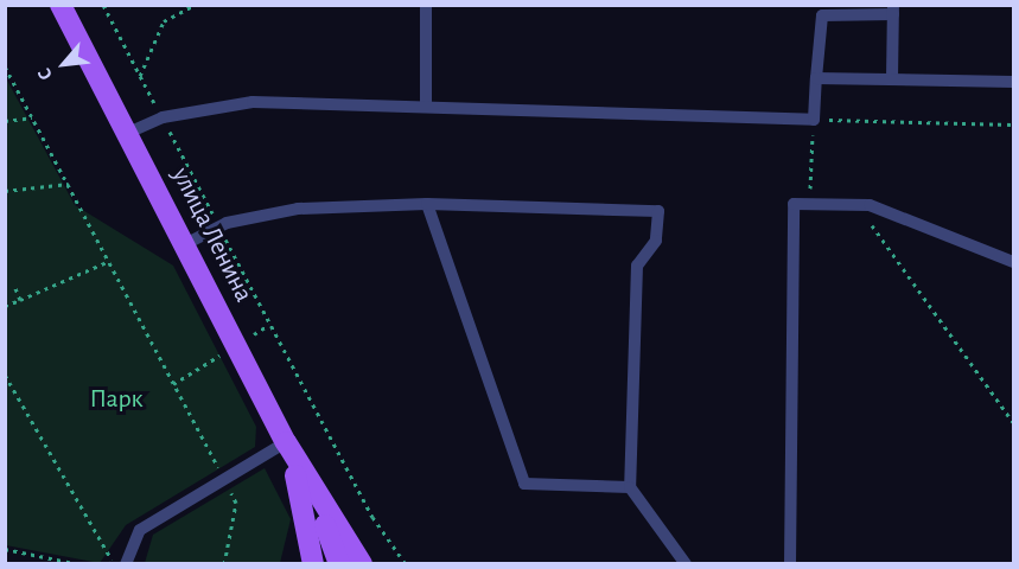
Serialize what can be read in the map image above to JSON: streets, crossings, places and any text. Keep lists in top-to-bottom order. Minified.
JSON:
{"streets":{"main road":["улица Ленина"]},"parks":["Парк"],"north":"bottom left"}
